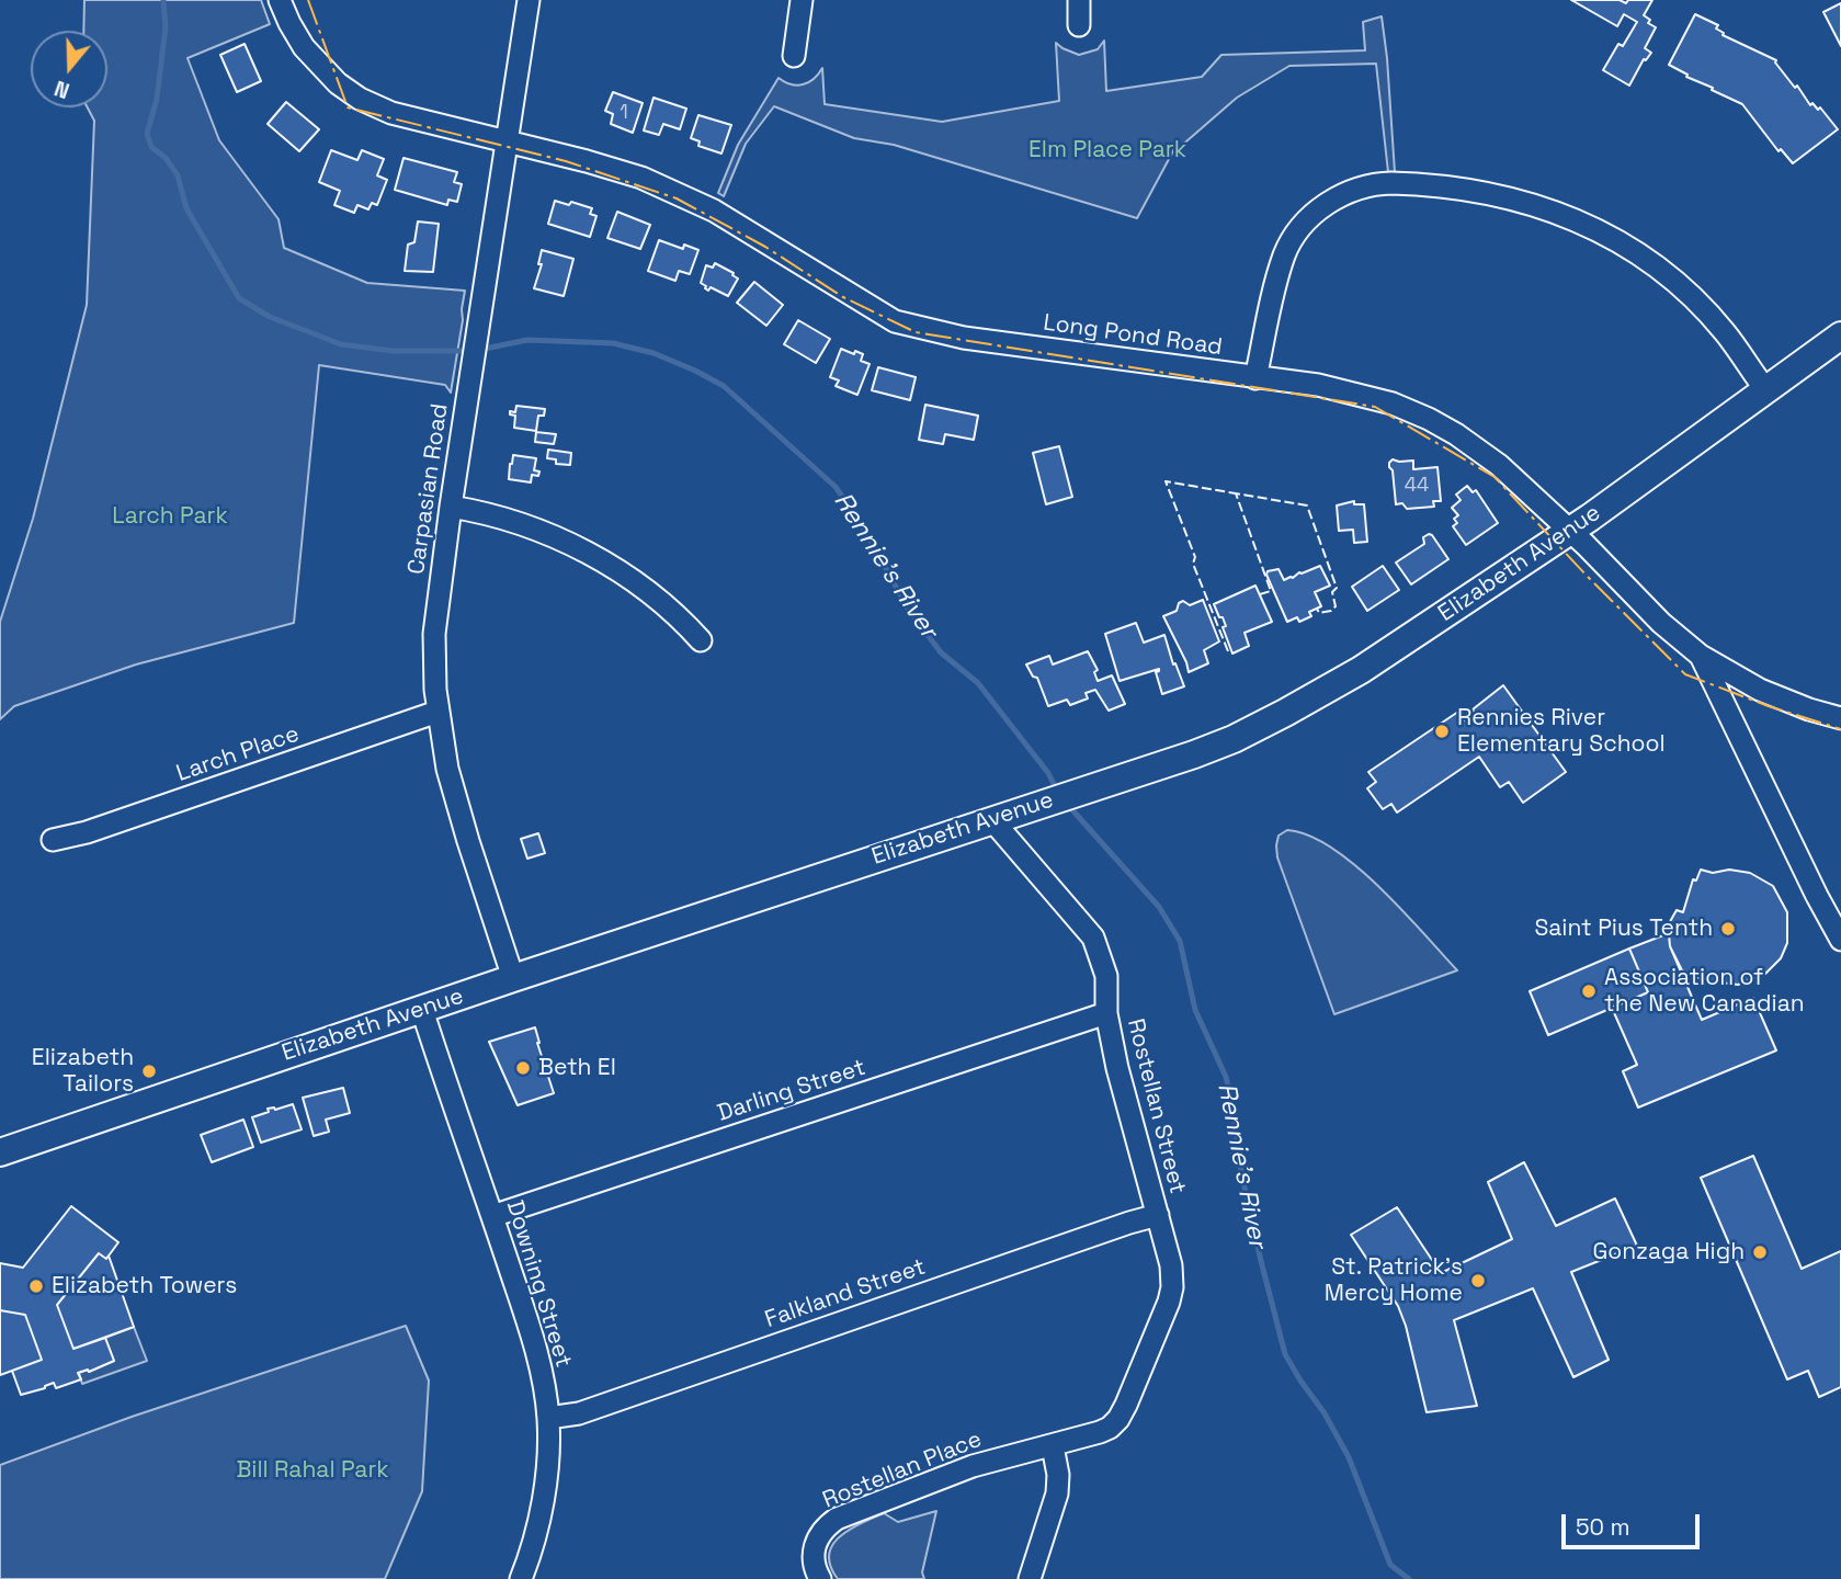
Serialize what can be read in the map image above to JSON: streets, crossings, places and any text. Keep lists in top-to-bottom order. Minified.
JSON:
{"streets":{"main road":["Elizabeth Avenue"],"street":["Long Pond Road","Carpasian Road","Larch Place","Darling Street","Rostellan Street","Downing Street","Falkland Street","Rostellan Place"]},"crossings":[["Long Pond Road","Carpasian Road"],["Long Pond Road","Elizabeth Avenue"],["Carpasian Road","Elizabeth Avenue"],["Carpasian Road","Larch Place"],["Elizabeth Avenue","Rostellan Street"],["Elizabeth Avenue","Downing Street"],["Darling Street","Rostellan Street"],["Darling Street","Downing Street"],["Rostellan Street","Falkland Street"],["Rostellan Street","Rostellan Place"],["Downing Street","Falkland Street"],["Falkland Street","Rostellan Place"]],"water":["Rennie's River"],"parks":["Elm Place Park","Larch Park","Bill Rahal Park"],"places":["Rennies River Elementary School","Saint Pius Tenth","Association of the New Canadian","Beth El","Elizabeth Tailors","Gonzaga High","St. Patrick's Mercy Home","Elizabeth Towers"],"house_numbers":["1","44"],"scale_bar":"50 m","north":"bottom"}
